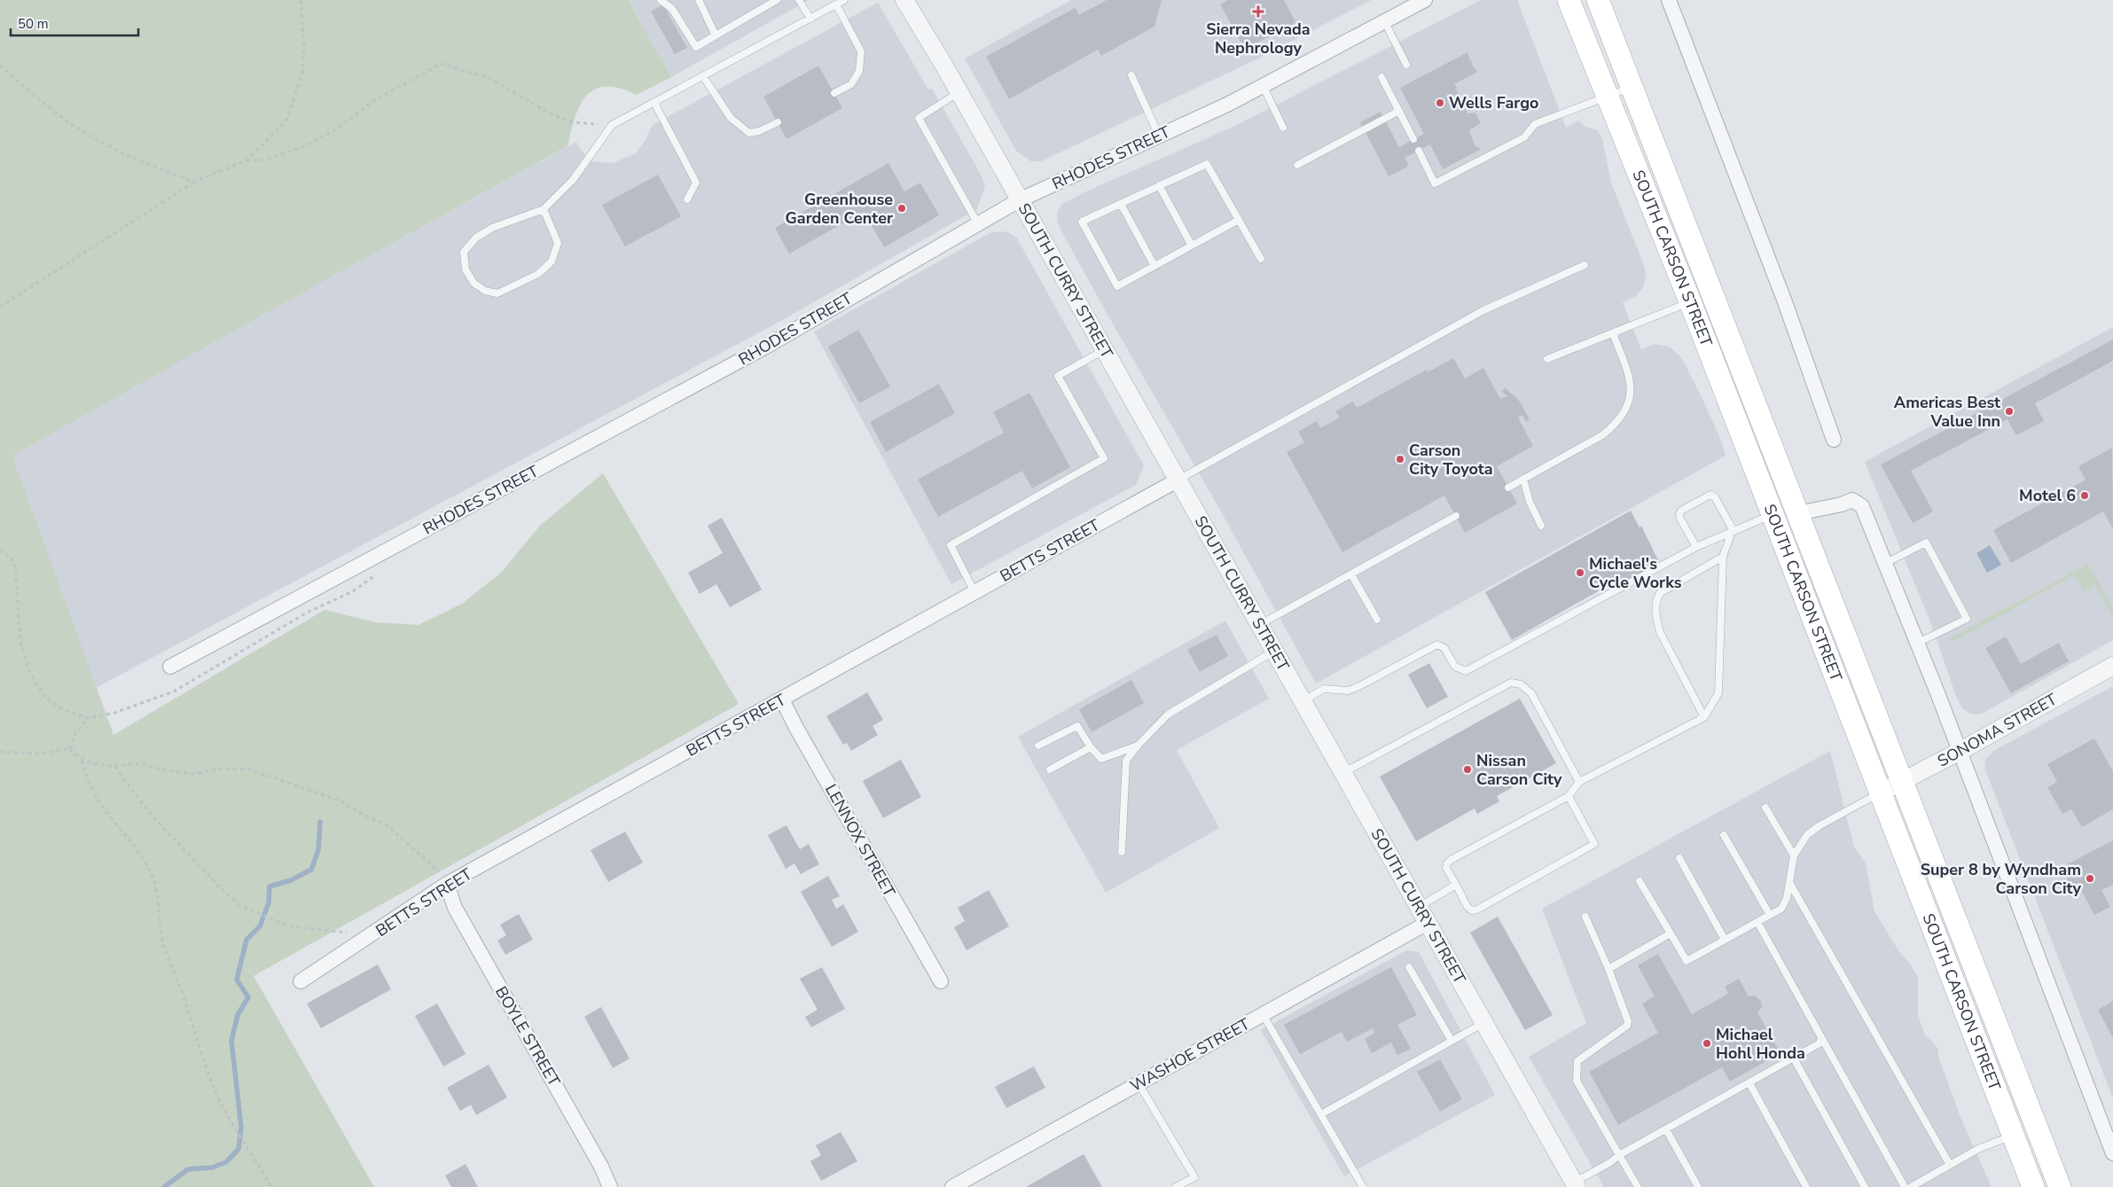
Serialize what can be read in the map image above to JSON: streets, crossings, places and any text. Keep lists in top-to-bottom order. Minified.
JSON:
{"streets":{"main road":["SOUTH CARSON STREET"],"street":["RHODES STREET","SOUTH CURRY STREET","BETTS STREET","SONOMA STREET","LENNOX STREET","BOYLE STREET","WASHOE STREET"]},"crossings":[["RHODES STREET","SOUTH CURRY STREET"],["SOUTH CARSON STREET","SONOMA STREET"],["SOUTH CURRY STREET","BETTS STREET"],["SOUTH CURRY STREET","WASHOE STREET"],["BETTS STREET","LENNOX STREET"],["BETTS STREET","BOYLE STREET"]],"places":{"health":["Sierra Nevada Nephrology"],"other":["Wells Fargo","Greenhouse Garden Center","Americas Best Value Inn","Carson City Toyota","Motel 6","Michael's Cycle Works","Nissan Carson City","Super 8 by Wyndham Carson City","Michael Hohl Honda"]},"scale_bar":"50 m"}
